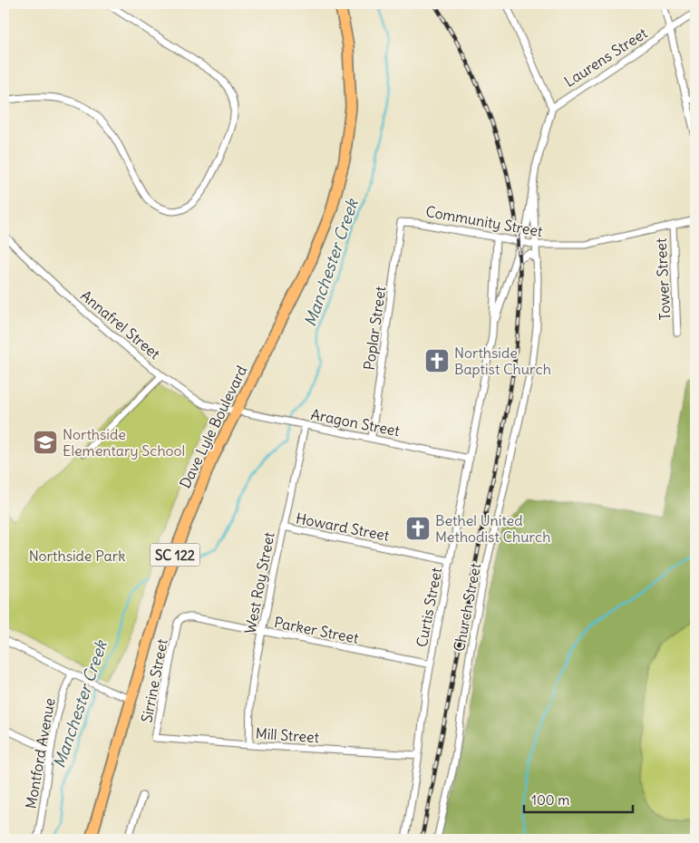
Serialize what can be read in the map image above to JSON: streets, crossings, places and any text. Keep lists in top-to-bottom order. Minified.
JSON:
{"streets":{"main road":["Dave Lyle Boulevard","SC 122"],"street":["Laurens Street","Community Street","Tower Street","Annafrel Street","Poplar Street","Aragon Street","Howard Street","West Roy Street","Curtis Street","Church Street","Parker Street","Sirrine Street","Mill Street","Montford Avenue"]},"crossings":[["Laurens Street","Curtis Street"],["Community Street","Tower Street"],["Community Street","Poplar Street"],["Community Street","Curtis Street"],["Community Street","Church Street"],["Annafrel Street","Aragon Street"],["Annafrel Street","Dave Lyle Boulevard"],["Poplar Street","Aragon Street"],["Aragon Street","Dave Lyle Boulevard"],["Aragon Street","West Roy Street"],["Aragon Street","Curtis Street"],["Howard Street","West Roy Street"],["Howard Street","Curtis Street"],["West Roy Street","Parker Street"],["West Roy Street","Mill Street"],["Curtis Street","Church Street"],["Curtis Street","Parker Street"],["Curtis Street","Mill Street"],["Parker Street","Sirrine Street"],["Sirrine Street","Mill Street"]],"water":["Manchester Creek"],"parks":["Northside Park"],"places":{"church":["Northside Baptist Church","Bethel United Methodist Church"],"school or university":["Northside Elementary School"]},"scale_bar":"100 m"}
